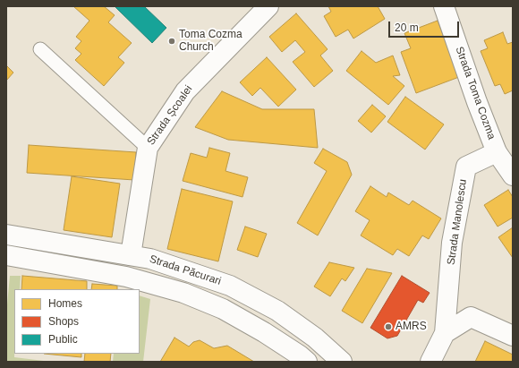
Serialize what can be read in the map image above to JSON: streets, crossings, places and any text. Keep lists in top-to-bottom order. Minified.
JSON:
{"streets":{"street":["Strada Toma Cozma","Strada Școalei","Strada Manolescu","Strada Păcurari"]},"crossings":[["Strada Toma Cozma","Strada Manolescu"],["Strada Școalei","Strada Păcurari"]],"places":["Toma Cozma Church","AMRS"],"legend":["Homes","Shops","Public"],"scale_bar":"20 m"}
